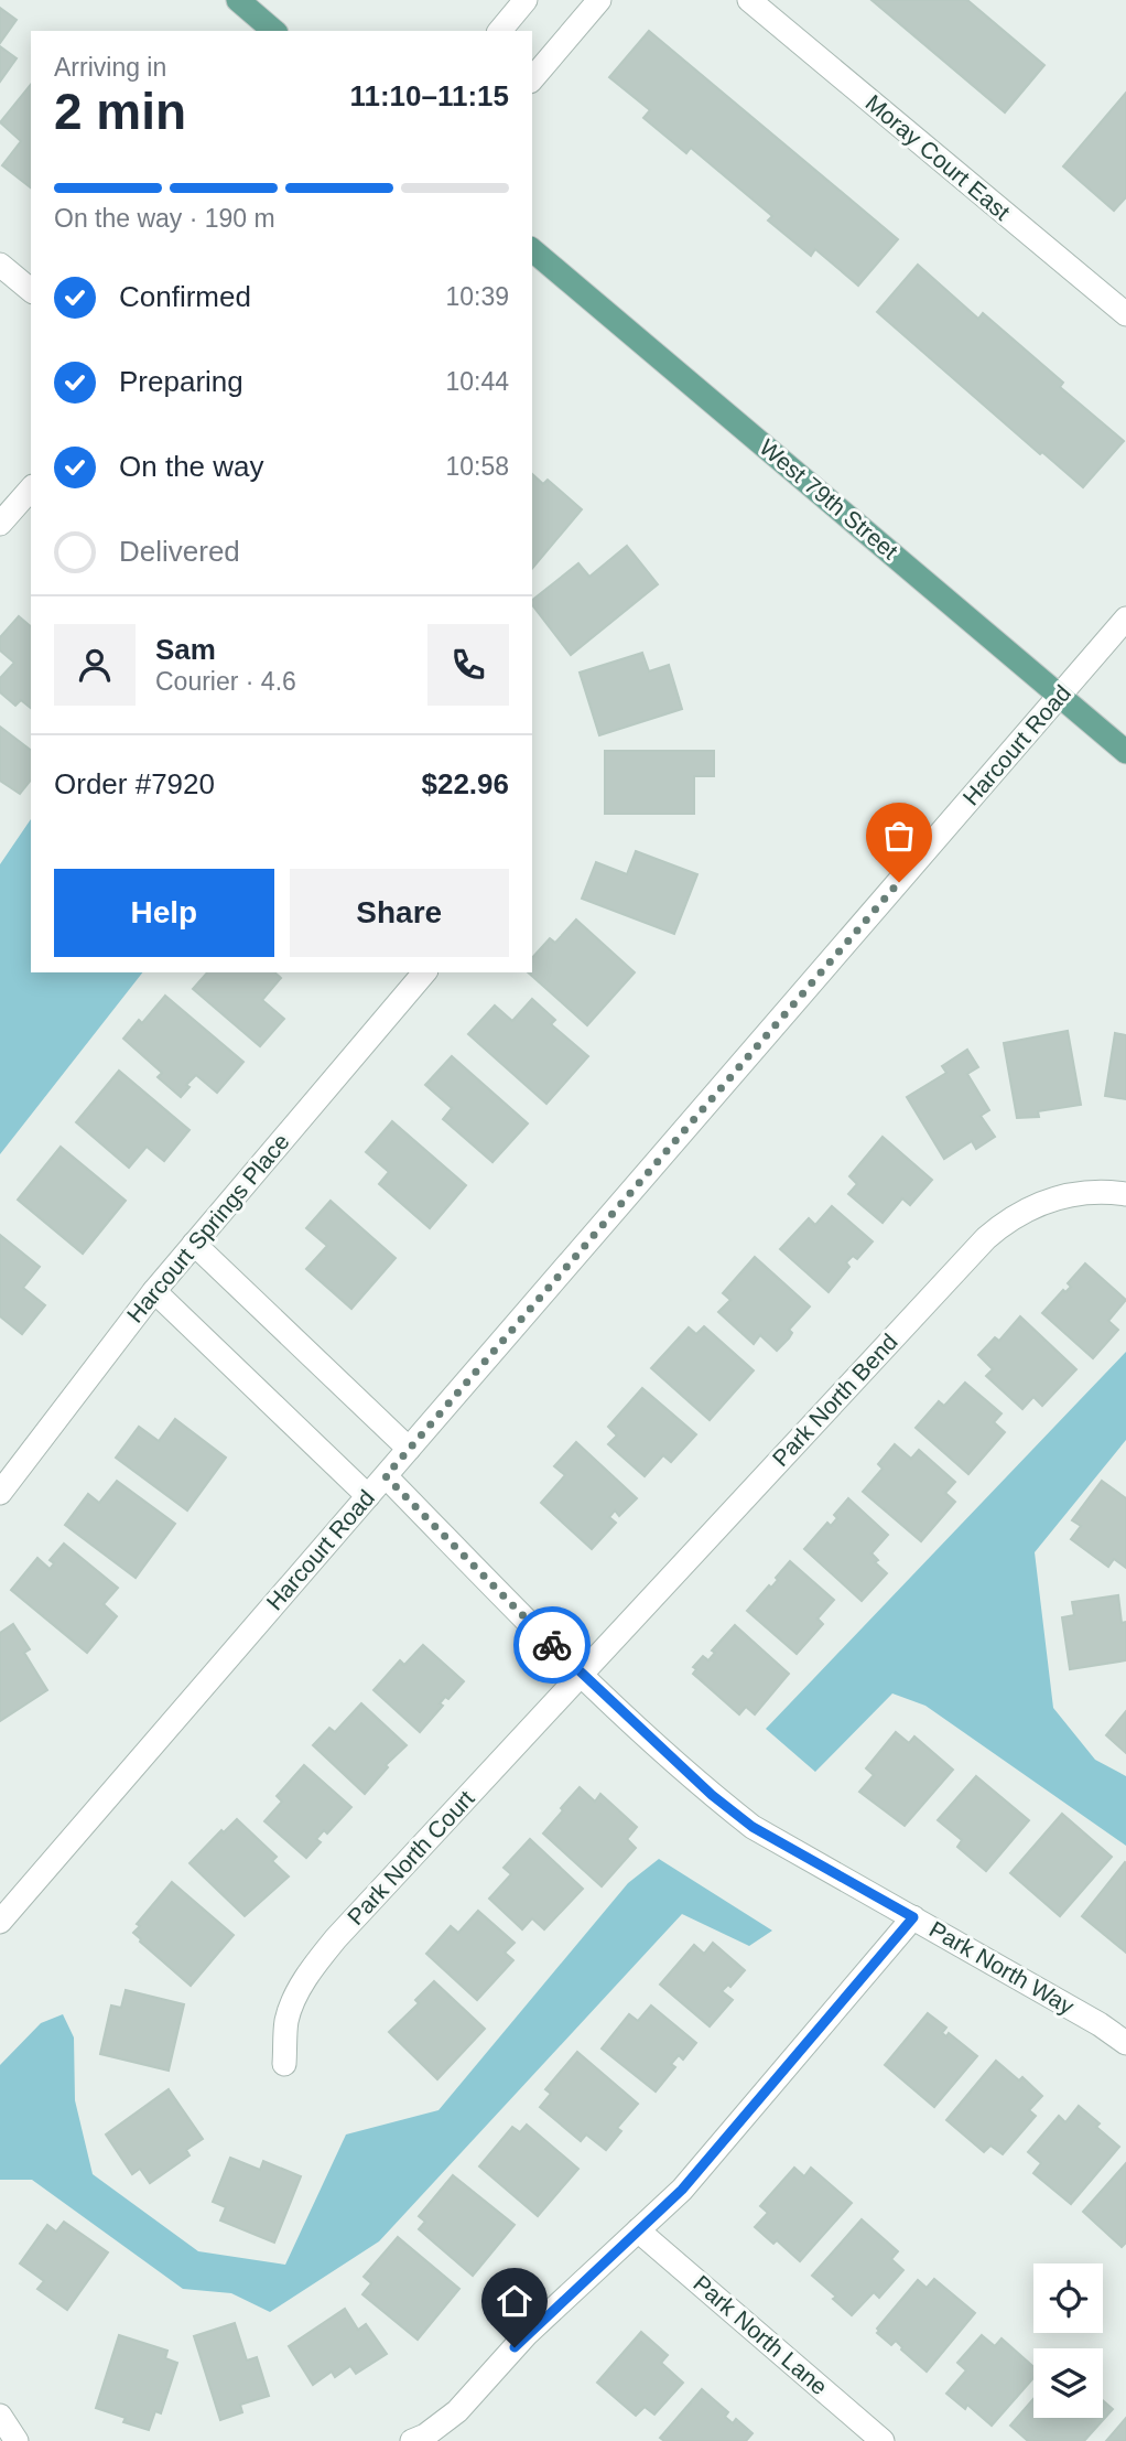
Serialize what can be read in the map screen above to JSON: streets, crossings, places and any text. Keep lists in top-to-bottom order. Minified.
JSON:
{"streets":{"main road":["West 79th Street"],"street":["Moray Court East","Harcourt Road","Harcourt Springs Place","Park North Bend","Park North Court","Park North Way","Park North Lane"]},"crossings":[["West 79th Street","Harcourt Road"],["Harcourt Road","Park North Way"],["Park North Bend","Park North Court"],["Park North Bend","Park North Way"],["Park North Court","Park North Way"]],"page":{"heading":["2 min","Arriving in","11:10–11:15"],"panel":["Sam","Courier · 4.6","Order #7920","$22.96"],"bar":"On the way · 190 m","list":[["Confirmed","10:39"],["Preparing","10:44"],["On the way","10:58"],"Delivered"],"buttons":["Help","Share"]}}
